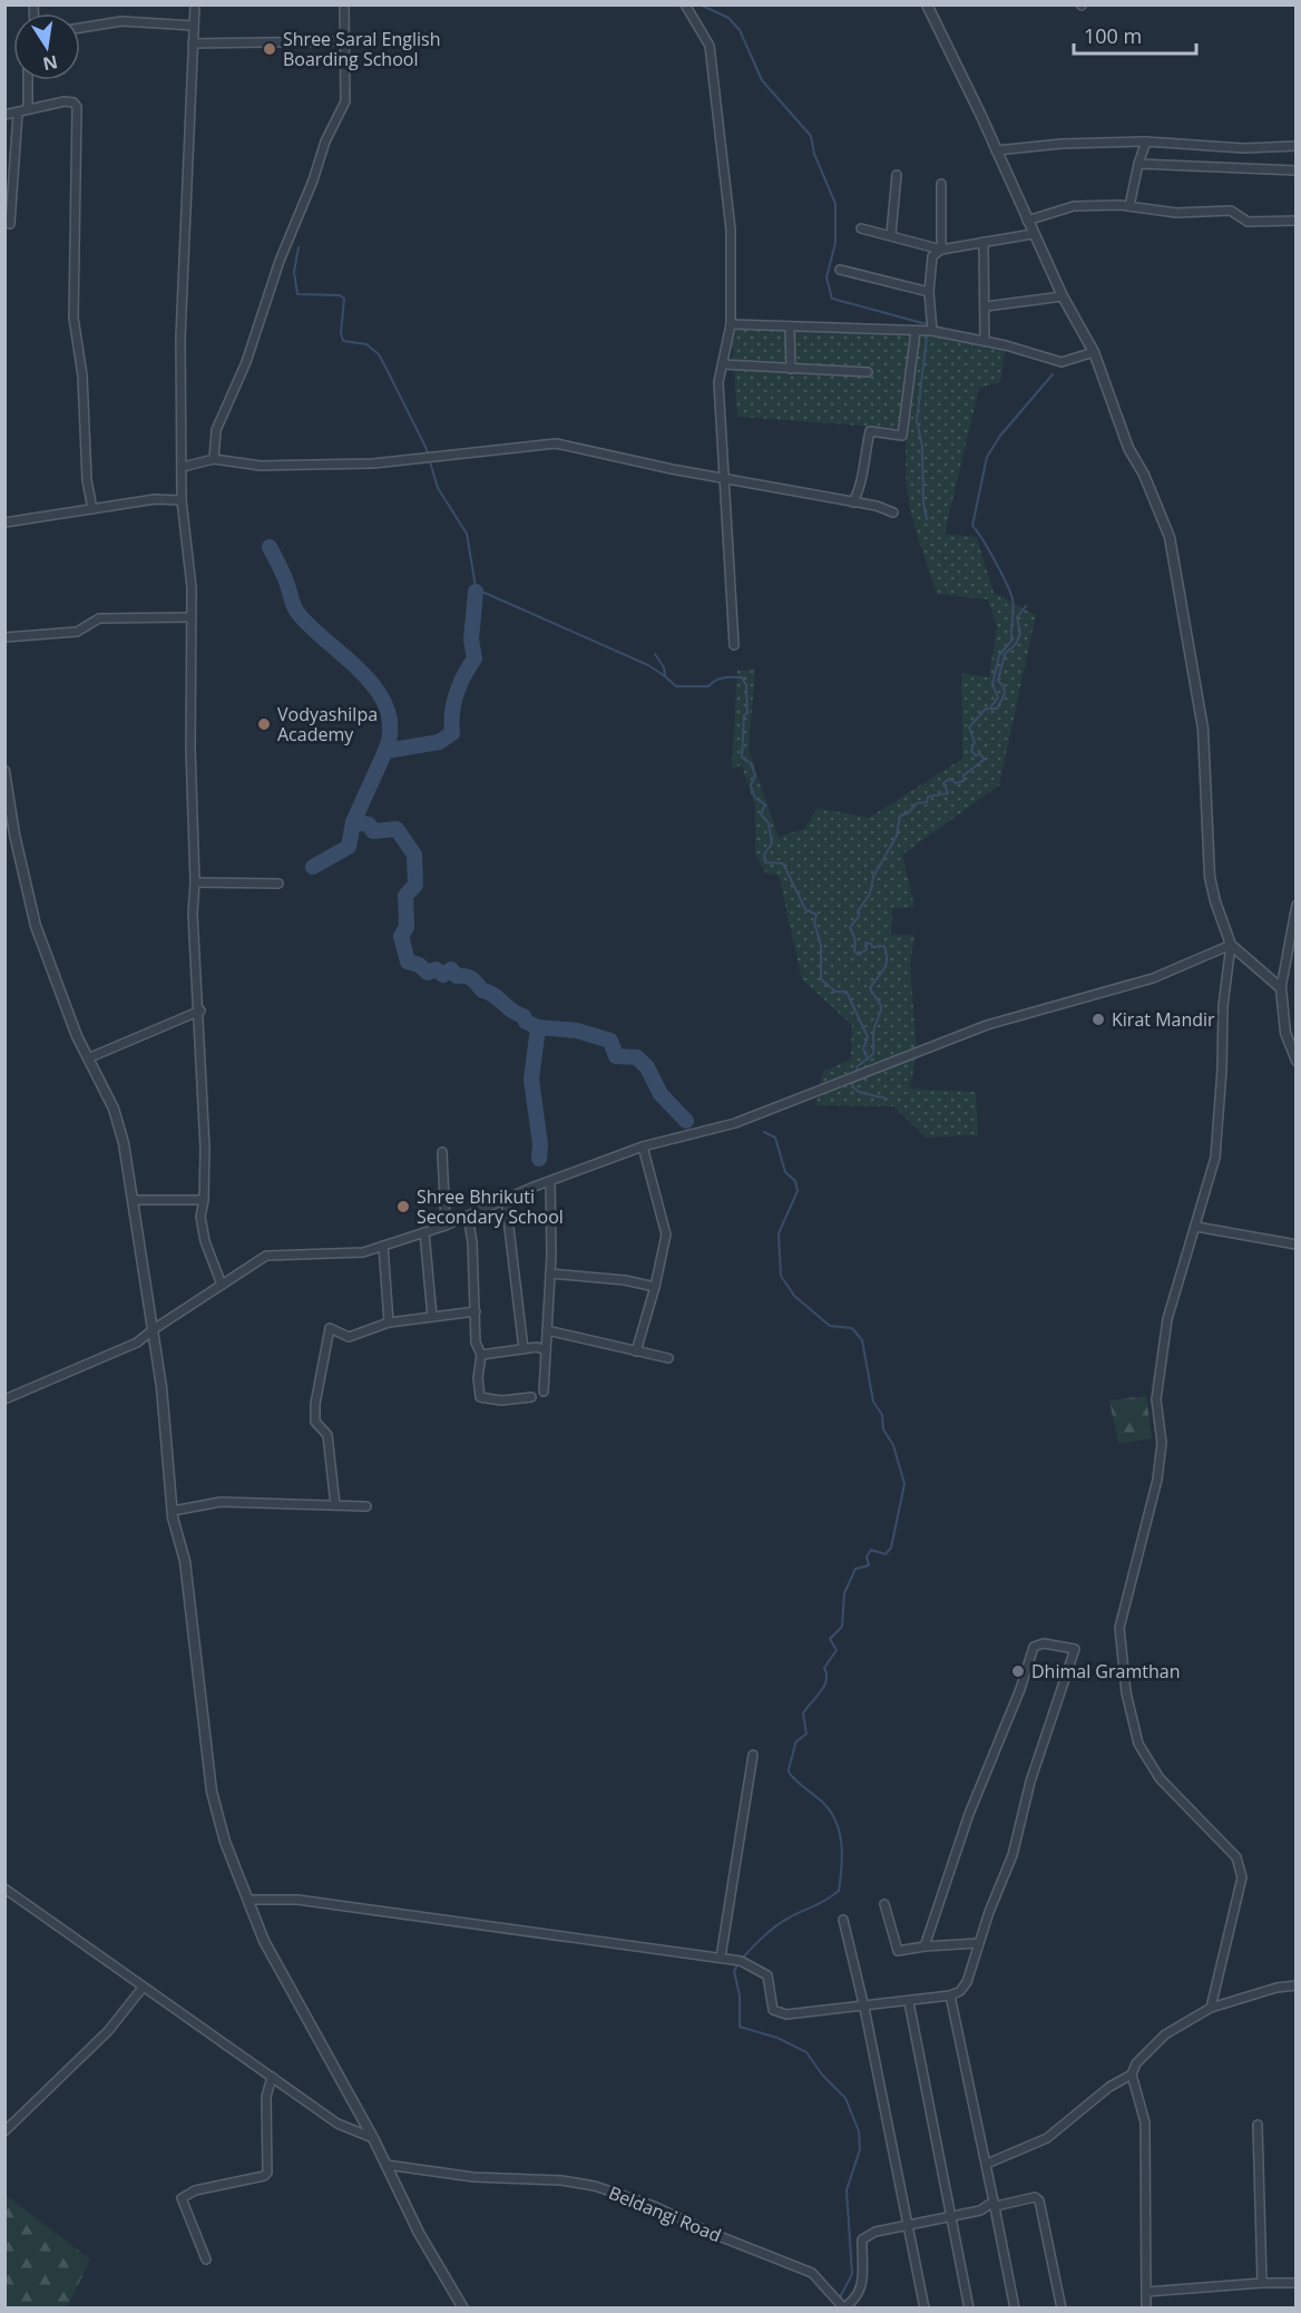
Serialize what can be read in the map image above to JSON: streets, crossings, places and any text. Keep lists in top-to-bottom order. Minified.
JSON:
{"streets":{"street":["Beldangi Road"]},"places":["Shree Saral English Boarding School","Vodyashilpa Academy","Kirat Mandir","Shree Bhrikuti Secondary School","Dhimal Gramthan"],"scale_bar":"100 m","north":"bottom"}
